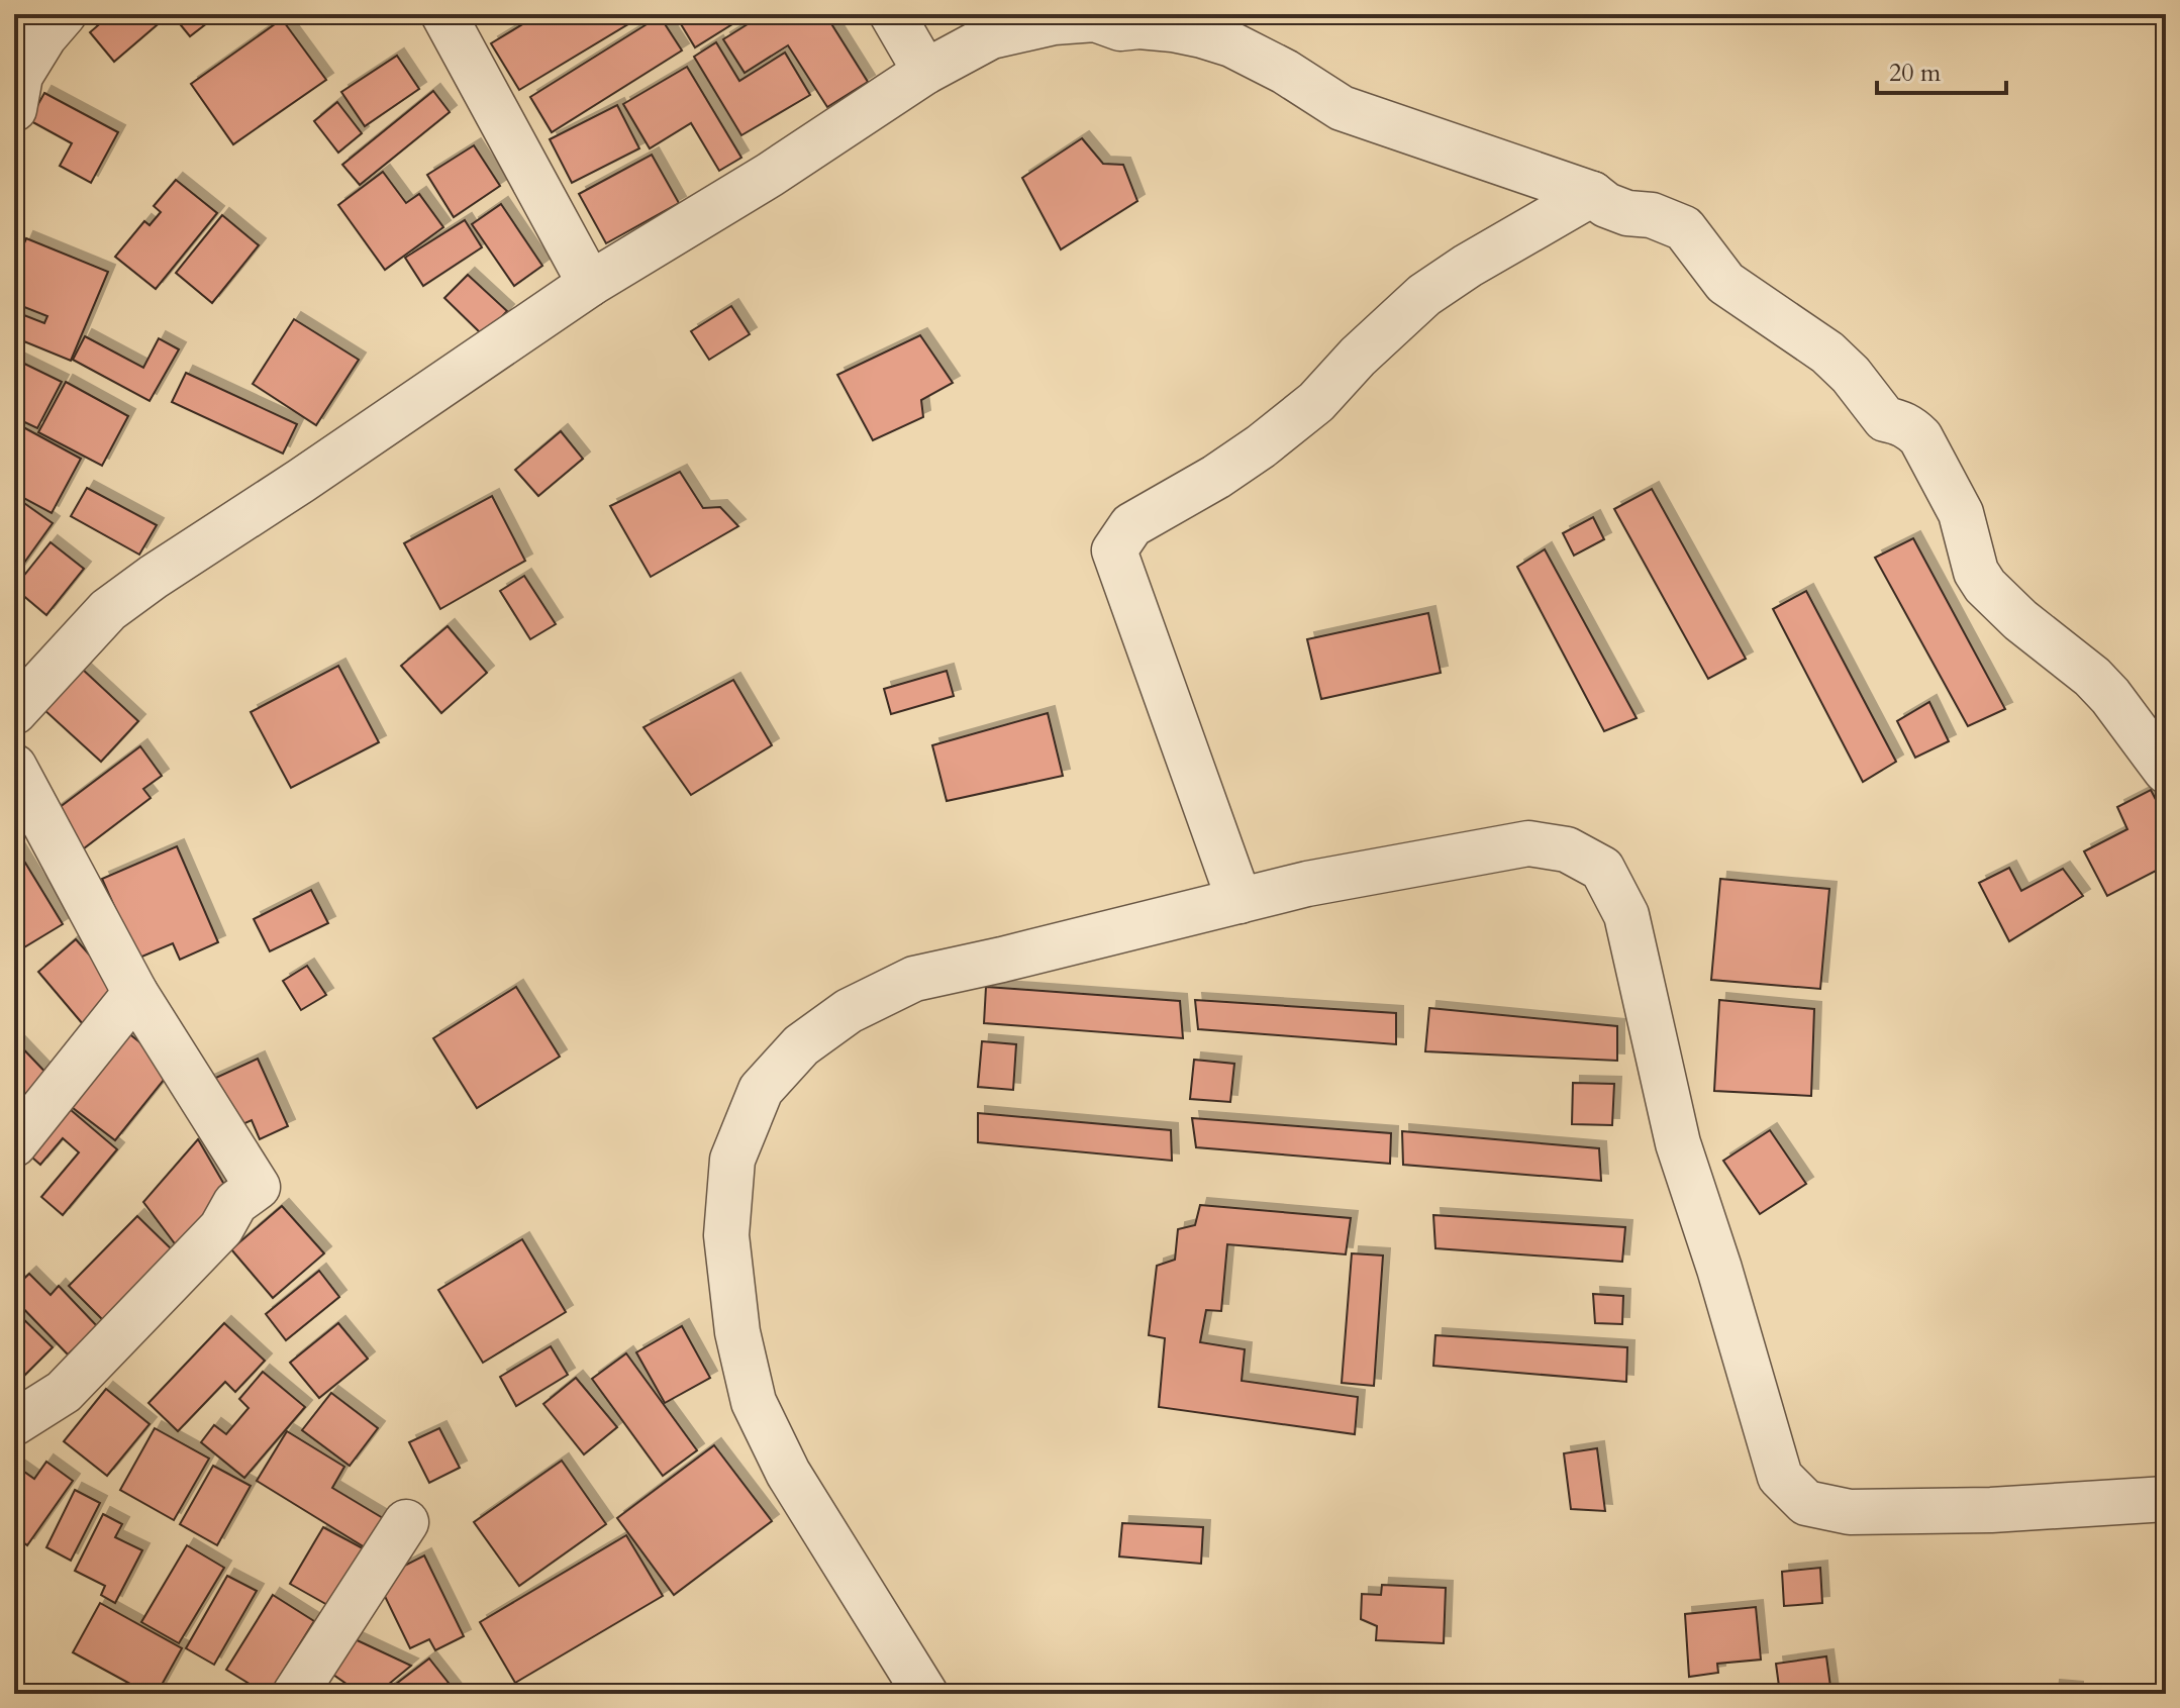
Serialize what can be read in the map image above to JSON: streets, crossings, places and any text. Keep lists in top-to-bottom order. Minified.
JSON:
{"scale_bar":"20 m"}
